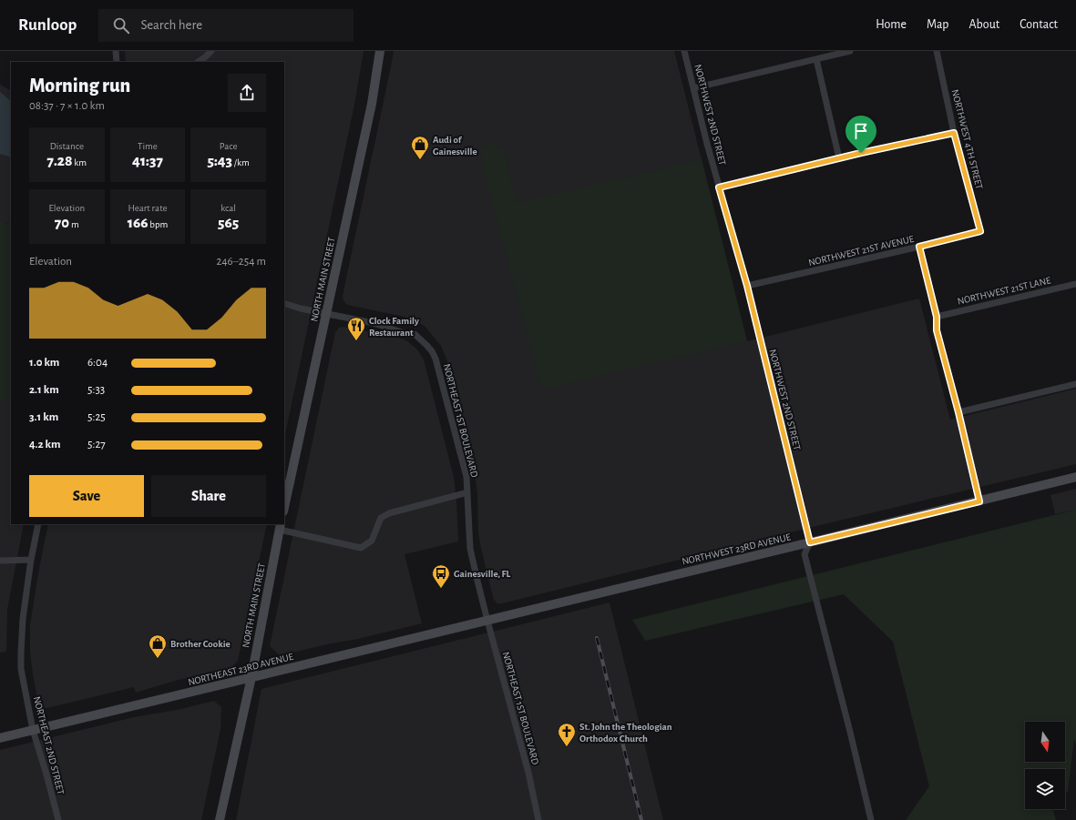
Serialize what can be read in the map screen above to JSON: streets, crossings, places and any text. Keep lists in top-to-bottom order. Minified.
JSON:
{"streets":{"main road":["NORTH MAIN STREET","NORTHWEST 23RD AVENUE","NORTHEAST 23RD AVENUE"],"street":["NORTHWEST 2ND STREET","NORTHWEST 4TH STREET","NORTHWEST 21ST AVENUE","NORTHWEST 21ST LANE","NORTHEAST 1ST BOULEVARD","NORTHEAST 2ND STREET"]},"crossings":[["NORTHWEST 2ND STREET","NORTHWEST 21ST AVENUE"],["NORTHWEST 2ND STREET","NORTHWEST 23RD AVENUE"],["NORTHWEST 4TH STREET","NORTHWEST 21ST AVENUE"],["NORTH MAIN STREET","NORTHEAST 1ST BOULEVARD"],["NORTH MAIN STREET","NORTHEAST 23RD AVENUE"],["NORTHEAST 1ST BOULEVARD","NORTHWEST 23RD AVENUE"],["NORTHEAST 1ST BOULEVARD","NORTHEAST 23RD AVENUE"],["NORTHWEST 23RD AVENUE","NORTHEAST 23RD AVENUE"],["NORTHEAST 23RD AVENUE","NORTHEAST 2ND STREET"]],"places":{"shop":["Audi of Gainesville","Brother Cookie"],"restaurant":["Clock Family Restaurant"],"bus stop":["Gainesville, FL"],"church":["St. John the Theologian Orthodox Church"]},"north":"bottom","page":{"header":"Runloop","search":"Search here","nav":["Home","Map","About","Contact"],"heading":["Morning run","08:37 · 7 × 1.0 km"],"stats":[["Distance","7.28 km"],["Time","41:37"],["Pace","5:43 /km"],["Elevation","70 m"],["Heart rate","166 bpm"],["kcal","565"]],"chart":["Elevation","246–254 m"],"list":[{"name":"1.0 km","note":"6:04"},{"name":"2.1 km","note":"5:33"},{"name":"3.1 km","note":"5:25"},{"name":"4.2 km","note":"5:27"}],"buttons":["Save","Share"]}}
